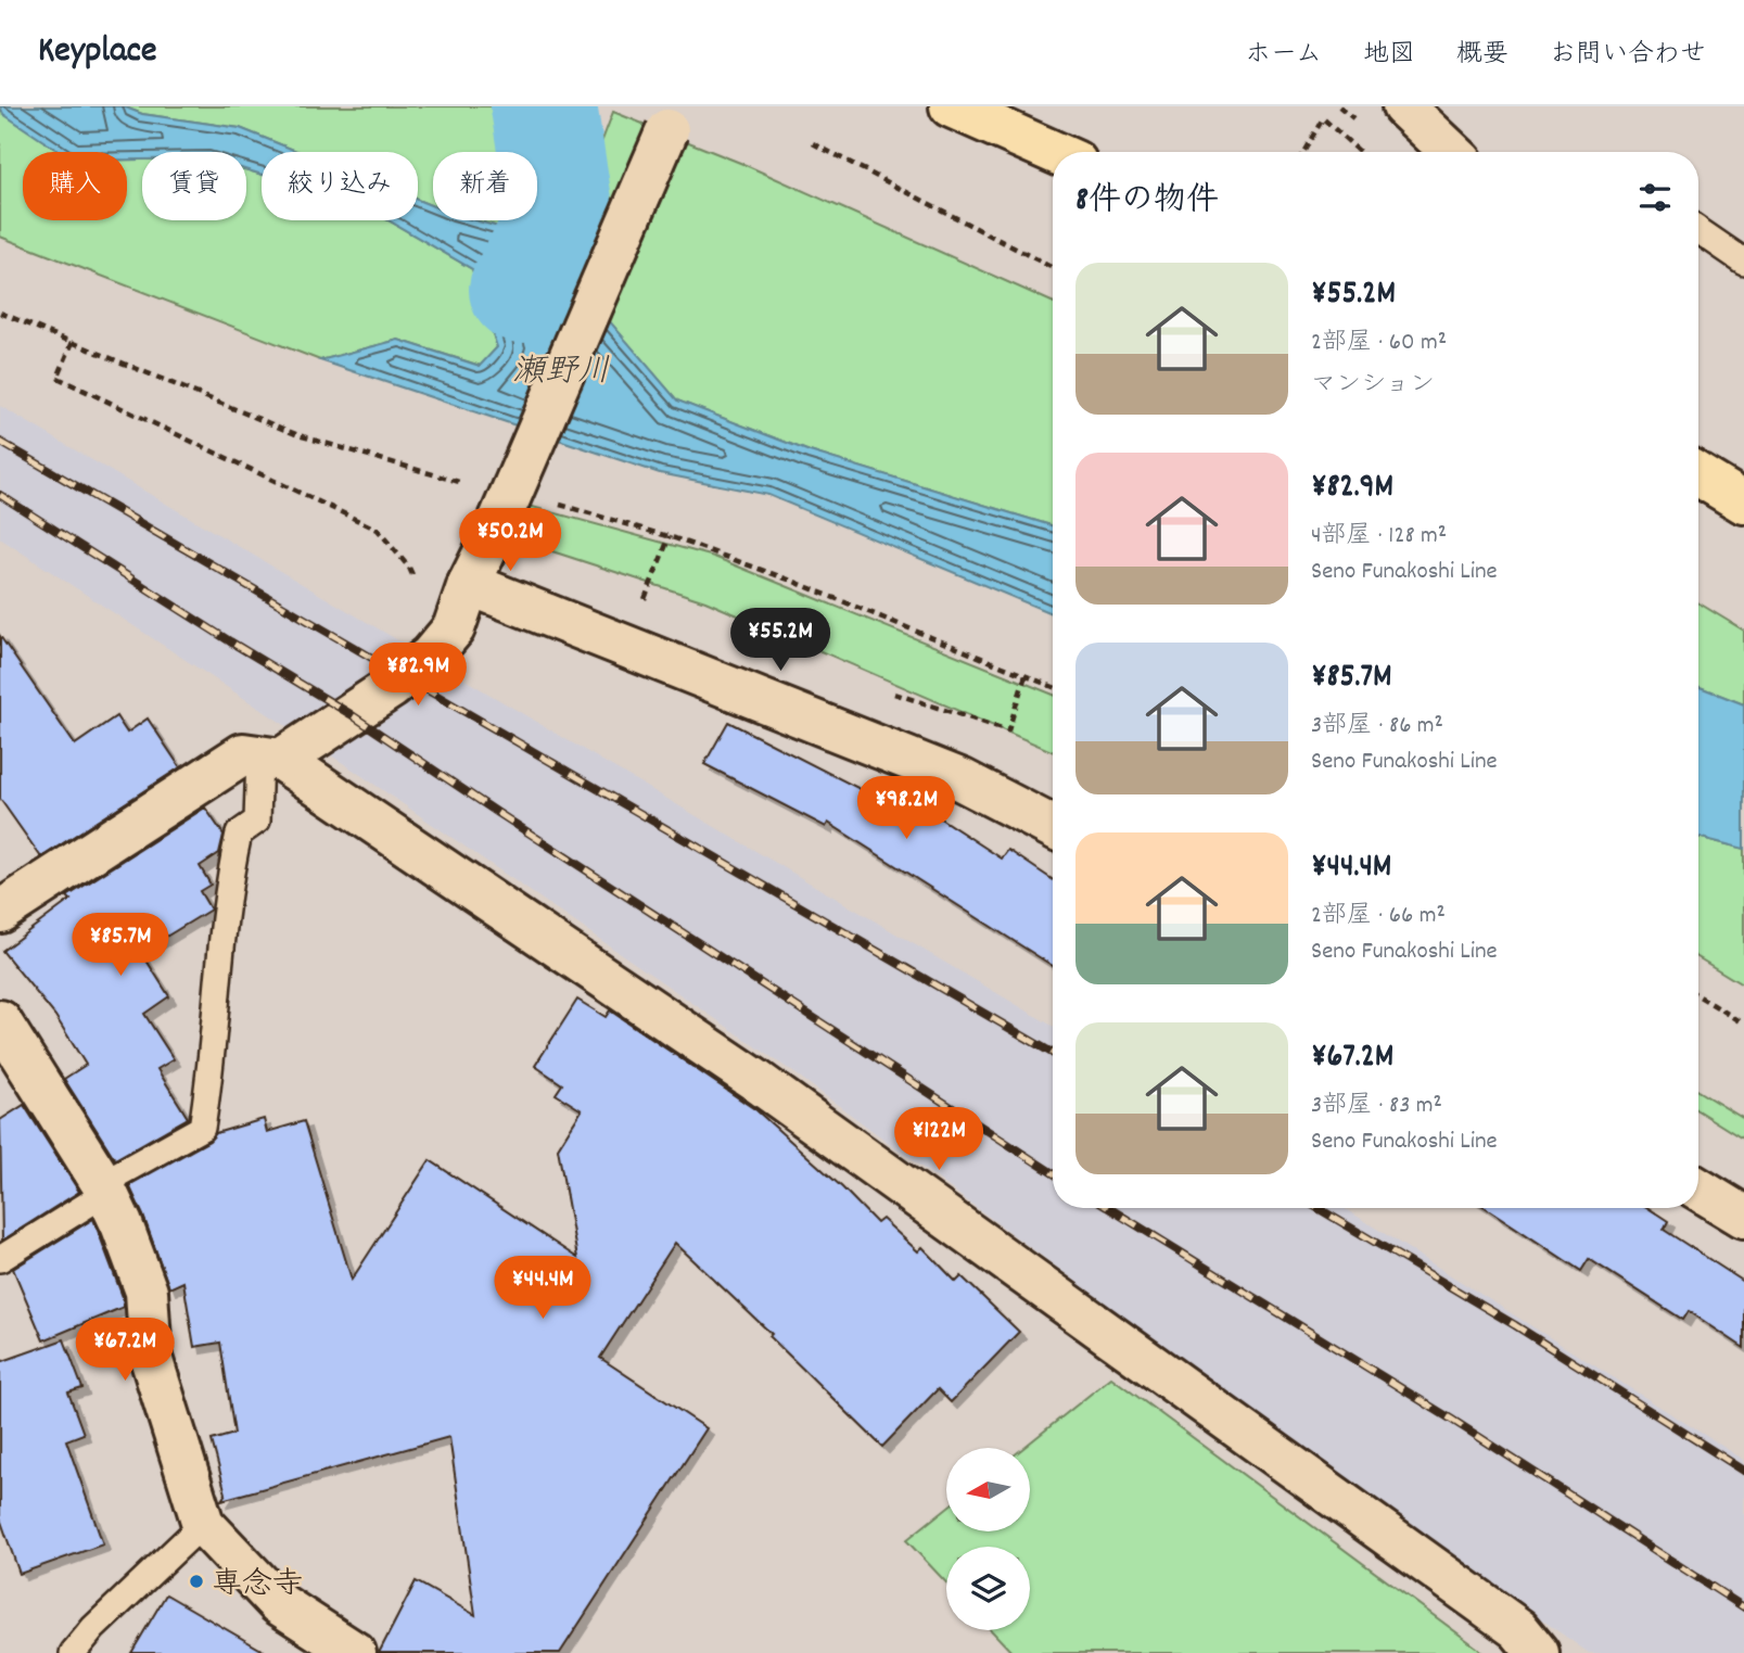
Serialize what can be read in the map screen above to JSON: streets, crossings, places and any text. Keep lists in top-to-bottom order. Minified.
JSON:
{"water":["瀬野川"],"places":["専念寺"],"north":"left","page":{"header":"Keyplace","nav":["ホーム","地図","概要","お問い合わせ"],"chip":["購入","賃貸","絞り込み","新着"],"heading":"8件の物件","list":[{"name":"¥55.2M","note":"2部屋 · 60 m² · マンション"},{"name":"¥82.9M","note":"4部屋 · 128 m² · Seno Funakoshi Line"},{"name":"¥85.7M","note":"3部屋 · 86 m² · Seno Funakoshi Line"},{"name":"¥44.4M","note":"2部屋 · 66 m² · Seno Funakoshi Line"},{"name":"¥67.2M","note":"3部屋 · 83 m² · Seno Funakoshi Line"}],"price":["¥50.2M","¥55.2M","¥82.9M","¥98.2M","¥85.7M","¥122M","¥44.4M","¥67.2M"]}}
